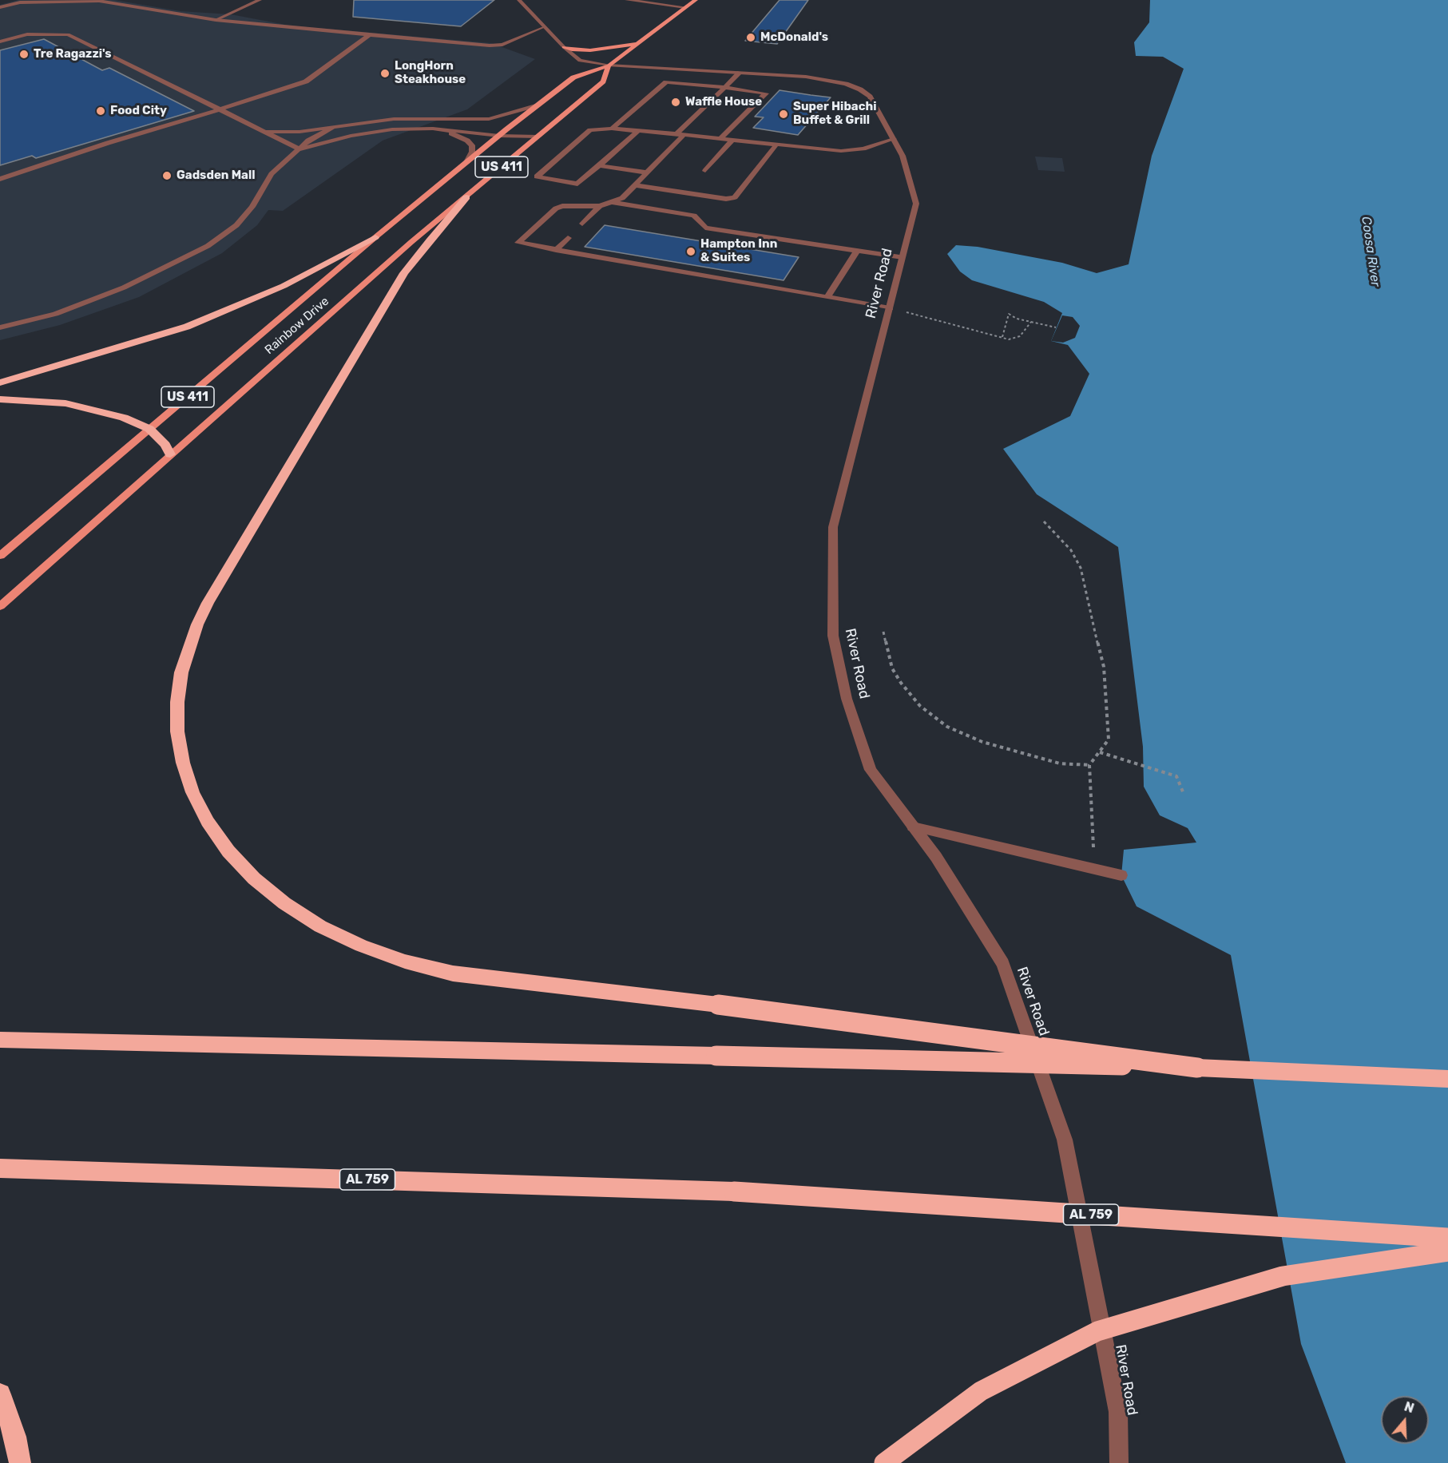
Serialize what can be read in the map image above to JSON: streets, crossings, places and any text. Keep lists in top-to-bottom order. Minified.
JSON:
{"streets":{"highway":["AL 759"],"main road":["US 411","Rainbow Drive"],"street":["River Road"]},"crossings":[["River Road","Rainbow Drive"]],"water":["Coosa River"],"places":["McDonald's","Tre Ragazzi's","LongHorn Steakhouse","Waffle House","Food City","Super Hibachi Buffet & Grill","Gadsden Mall","Hampton Inn & Suites"],"north":"top"}
